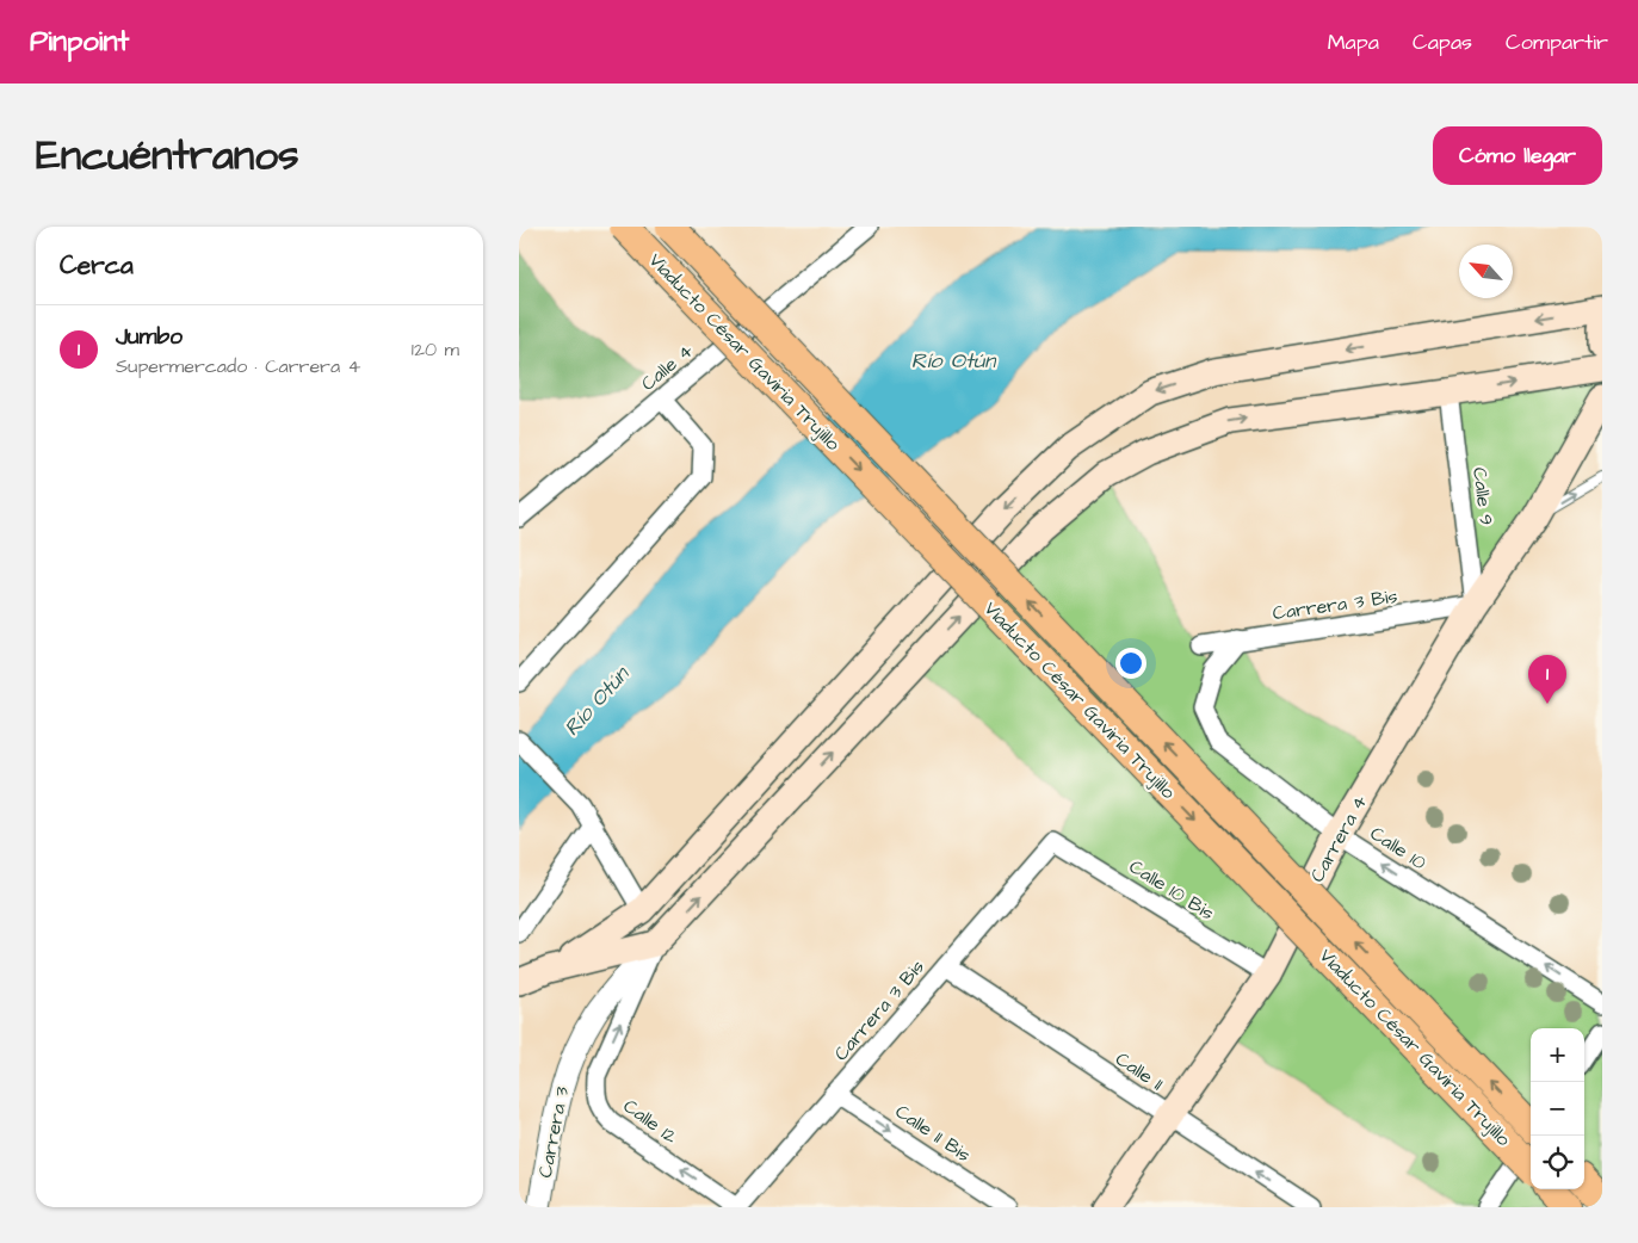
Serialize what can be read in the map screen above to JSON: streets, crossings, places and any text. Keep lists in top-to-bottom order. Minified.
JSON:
{"streets":{"main road":["Viaducto César Gaviria Trujillo","Carrera 4"],"street":["Calle 4","Calle 9","Carrera 3 Bis","Calle 10","Calle 10 Bis","Calle 11","Calle 12","Carrera 3","Calle 11 Bis"]},"crossings":[["Calle 9","Carrera 3 Bis"],["Calle 9","Carrera 4"],["Carrera 3 Bis","Carrera 4"],["Carrera 3 Bis","Calle 10"],["Carrera 3 Bis","Calle 10 Bis"],["Carrera 3 Bis","Calle 11"],["Carrera 3 Bis","Calle 12"],["Carrera 3 Bis","Calle 11 Bis"],["Carrera 4","Calle 10"],["Carrera 4","Calle 10 Bis"],["Carrera 4","Calle 11"],["Calle 12","Carrera 3"]],"one_way":["Calle 10","Calle 11","Calle 11 Bis"],"water":["Río Otún"],"north":"top left","page":{"header":"Pinpoint","nav":["Mapa","Capas","Compartir"],"title":"Encuéntranos","buttons":"Cómo llegar","heading":"Cerca","list":[{"mark":"1","name":"Jumbo","note":"Supermercado · Carrera 4","value":"120 m"}],"pins":"1","map_buttons":["+","−"]}}
